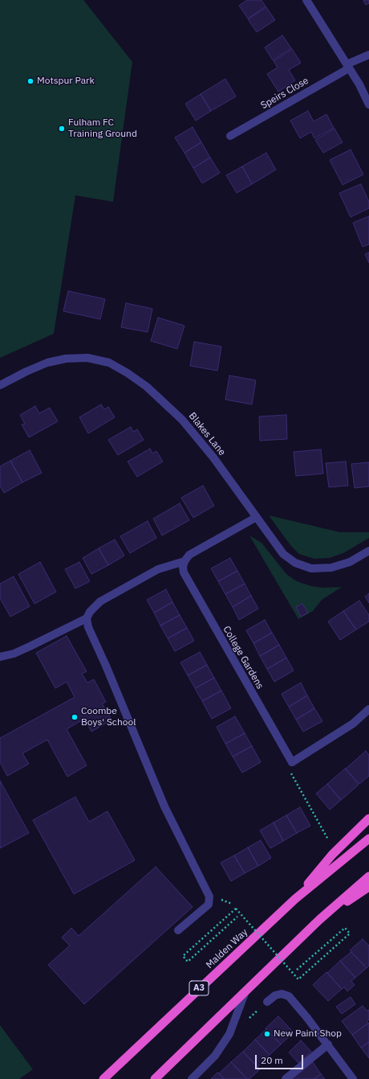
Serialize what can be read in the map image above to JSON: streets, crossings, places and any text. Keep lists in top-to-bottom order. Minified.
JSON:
{"streets":{"highway":["Malden Way","A3"],"street":["Speirs Close","Blakes Lane","College Gardens"]},"places":["Motspur Park","Fulham FC Training Ground","Coombe Boys' School","New Paint Shop"],"scale_bar":"20 m"}
